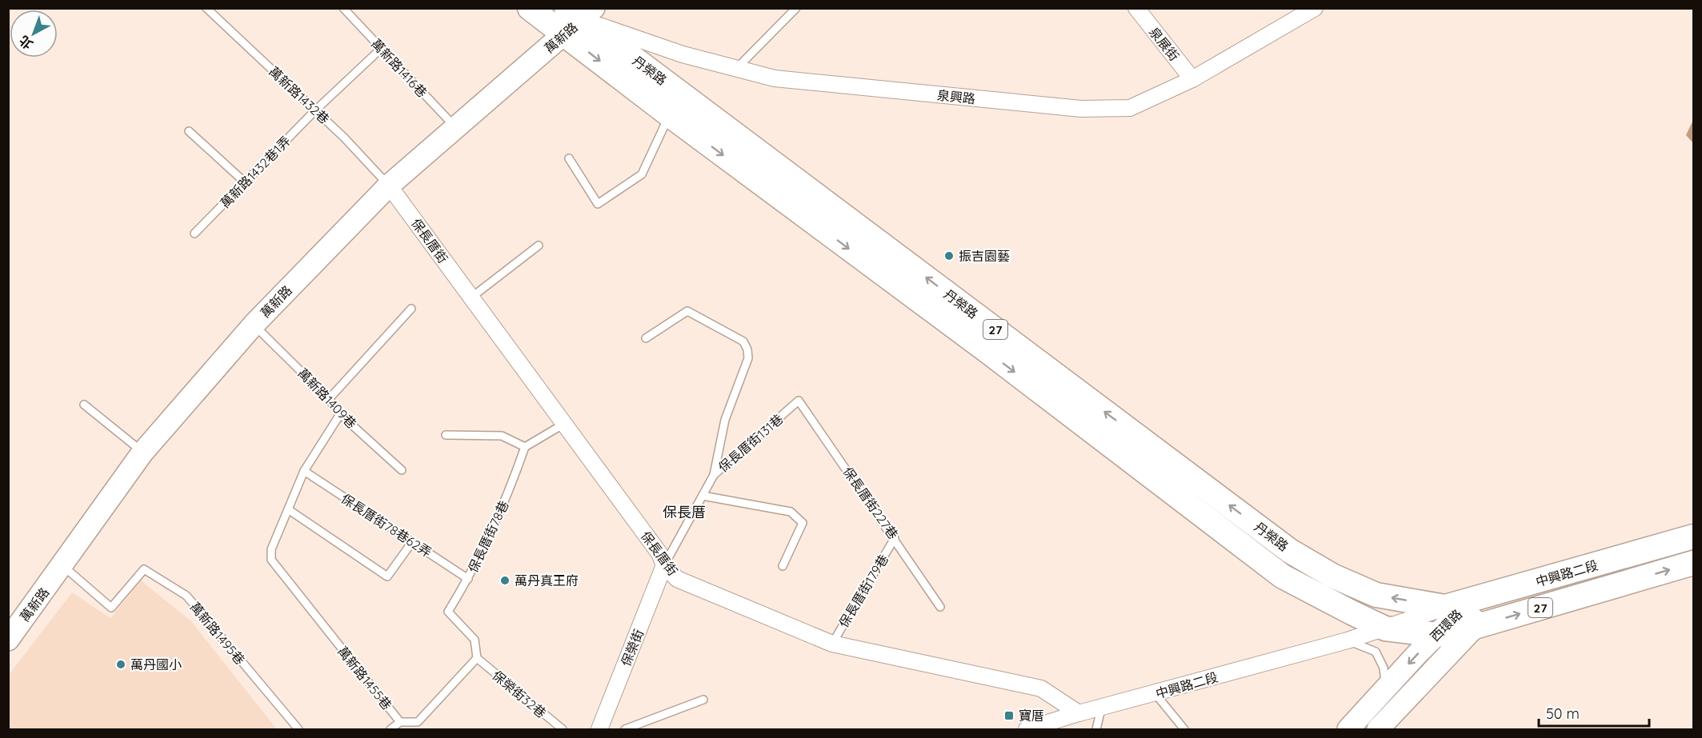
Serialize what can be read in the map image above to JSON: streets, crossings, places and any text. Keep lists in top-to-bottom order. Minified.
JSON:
{"streets":{"main road":["丹榮路","27","中興路二段"],"street":["萬新路","泉展街","泉興路","保長厝街","西環路","保榮街"],"lane":["萬新路1416巷","萬新路1432巷","萬新路1432巷1弄","萬新路1409巷","保長厝街131巷","保長厝街227巷","保長厝街78巷62弄","保長厝街78巷","保長厝街179巷","萬新路1495巷","萬新路1455巷","保榮街32巷"]},"crossings":[["萬新路","萬新路1416巷"],["萬新路","丹榮路"],["萬新路","萬新路1432巷"],["萬新路","泉興路"],["萬新路","保長厝街"],["萬新路","萬新路1409巷"],["萬新路","萬新路1495巷"],["泉展街","泉興路"],["萬新路1416巷","萬新路1432巷1弄"],["丹榮路","泉興路"],["丹榮路","中興路二段"],["萬新路1432巷","萬新路1432巷1弄"],["萬新路1432巷","保長厝街"],["保長厝街","保長厝街131巷"],["保長厝街","中興路二段"],["保長厝街","保長厝街179巷"],["保長厝街","保榮街"],["保長厝街131巷","保長厝街227巷"],["保長厝街131巷","保榮街"],["保長厝街227巷","保長厝街179巷"],["保長厝街78巷62弄","保長厝街78巷"],["保長厝街78巷","萬新路1455巷"],["保長厝街78巷","保榮街32巷"],["中興路二段","西環路"],["萬新路1455巷","保榮街32巷"]],"districts":["保長厝"],"places":{"other":["振吉園藝","萬丹真王府","萬丹國小"],"transit":["寶厝"]},"scale_bar":"50 m","north":"bottom left"}
